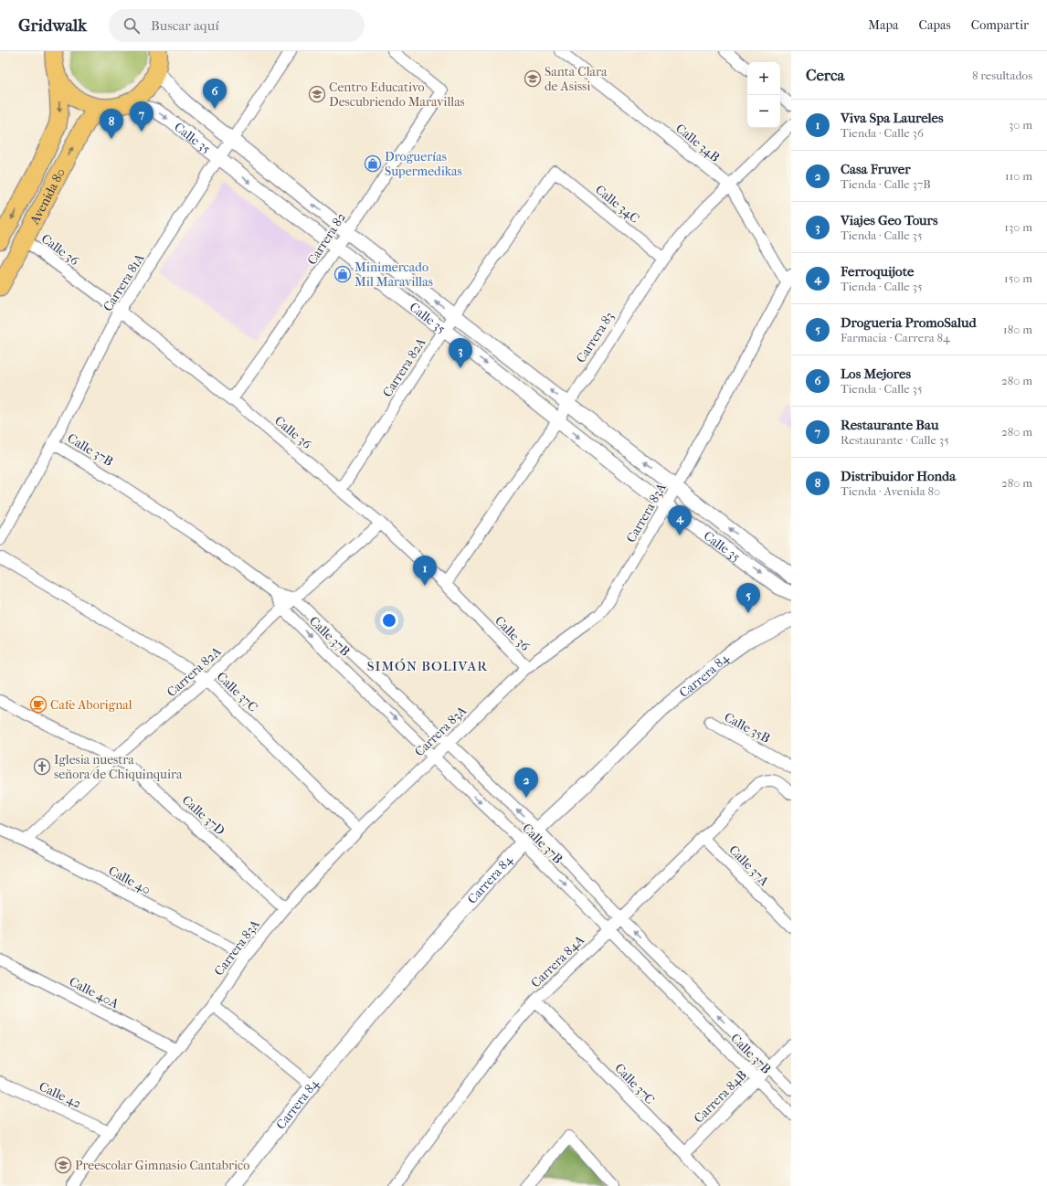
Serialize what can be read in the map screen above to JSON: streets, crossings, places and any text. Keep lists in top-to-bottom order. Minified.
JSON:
{"streets":{"main road":["Avenida 80"],"street":["Calle 35","Calle 34B","Calle 34C","Carrera 82","Calle 36","Carrera 81A","Carrera 83","Carrera 82A","Calle 37B","Carrera 83A","Carrera 84","Calle 37C","Calle 35B","Calle 37D","Calle 37A","Calle 40","Carrera 84A","Calle 40A","Calle 42","Carrera 84B"]},"crossings":[["Calle 35","Carrera 82"],["Calle 35","Carrera 81A"],["Calle 35","Carrera 83"],["Calle 35","Carrera 82A"],["Calle 35","Carrera 83A"],["Calle 34B","Carrera 83"],["Calle 34B","Carrera 83A"],["Avenida 80","Calle 36"],["Calle 34C","Carrera 83"],["Calle 34C","Carrera 82A"],["Carrera 82","Calle 36"],["Calle 36","Carrera 81A"],["Calle 36","Carrera 83"],["Calle 36","Carrera 82A"],["Calle 36","Carrera 83A"],["Carrera 81A","Calle 37B"],["Carrera 82A","Calle 37B"],["Carrera 82A","Calle 37C"],["Carrera 82A","Calle 37D"],["Carrera 82A","Calle 40"],["Calle 37B","Carrera 83A"],["Calle 37B","Carrera 84"],["Calle 37B","Carrera 84A"],["Calle 37B","Carrera 84B"],["Carrera 83A","Calle 37C"],["Carrera 83A","Calle 37D"],["Carrera 83A","Calle 40"],["Carrera 83A","Calle 40A"],["Carrera 83A","Calle 42"],["Calle 37C","Carrera 84A"],["Calle 37C","Carrera 84B"],["Calle 37A","Carrera 84A"]],"districts":["SIMÓN BOLIVAR"],"places":{"school or university":["Santa Clara de Asissi","Centro Educativo Descubriendo Maravillas","Preescolar Gimnasio Cantabrico"],"shop":["Droguerías Supermedikas","Minimercado Mil Maravillas"],"cafe":["Cafe Aborignal"],"church":["Iglesia nuestra señora de Chiquinquira"]},"page":{"header":"Gridwalk","search":"Buscar aquí","nav":["Mapa","Capas","Compartir"],"heading":["Cerca","8 resultados"],"map_buttons":["+","−"],"pins":["6","7","8","3","4","1","5","2"],"list":[{"mark":"1","name":"Viva Spa Laureles","note":"Tienda · Calle 36","value":"30 m"},{"mark":"2","name":"Casa Fruver","note":"Tienda · Calle 37B","value":"110 m"},{"mark":"3","name":"Viajes Geo Tours","note":"Tienda · Calle 35","value":"130 m"},{"mark":"4","name":"Ferroquijote","note":"Tienda · Calle 35","value":"150 m"},{"mark":"5","name":"Drogueria PromoSalud","note":"Farmacia · Carrera 84","value":"180 m"},{"mark":"6","name":"Los Mejores","note":"Tienda · Calle 35","value":"280 m"},{"mark":"7","name":"Restaurante Bau","note":"Restaurante · Calle 35","value":"280 m"},{"mark":"8","name":"Distribuidor Honda","note":"Tienda · Avenida 80","value":"280 m"}]}}
